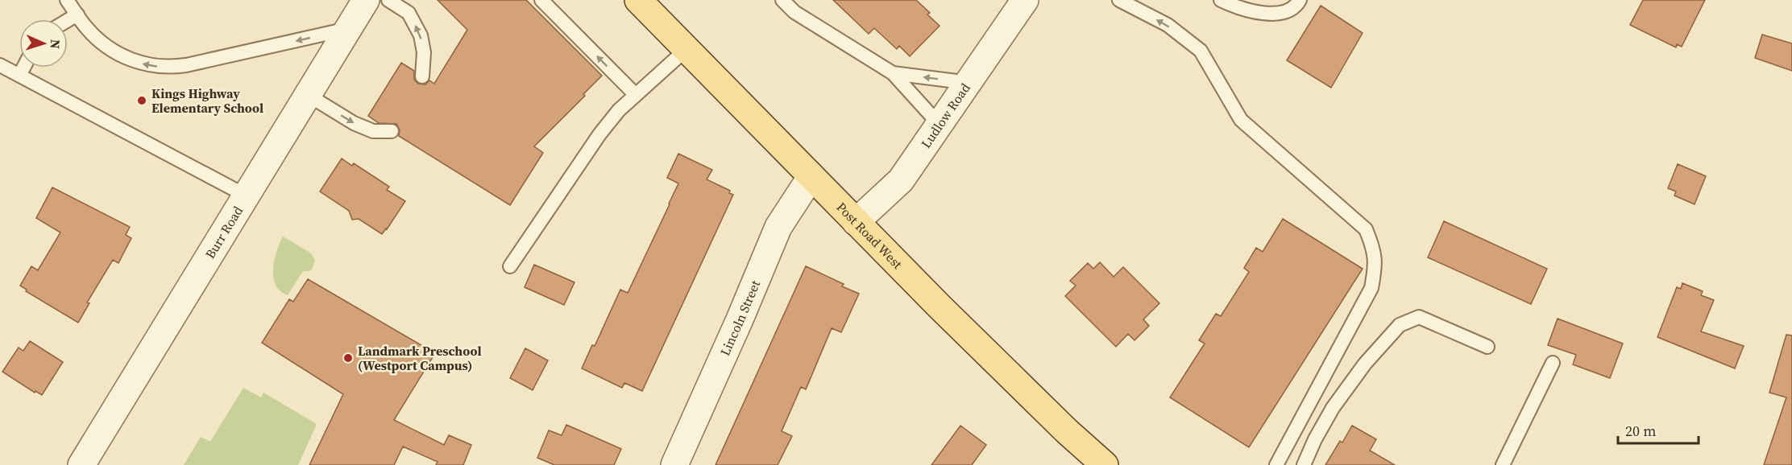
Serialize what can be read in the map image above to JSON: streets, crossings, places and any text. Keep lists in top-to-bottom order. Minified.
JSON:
{"streets":{"main road":["Post Road West"],"street":["Ludlow Road","Burr Road","Lincoln Street"]},"crossings":[["Ludlow Road","Post Road West"],["Post Road West","Lincoln Street"]],"places":["Kings Highway Elementary School","Landmark Preschool (Westport Campus)"],"scale_bar":"20 m","north":"right"}
